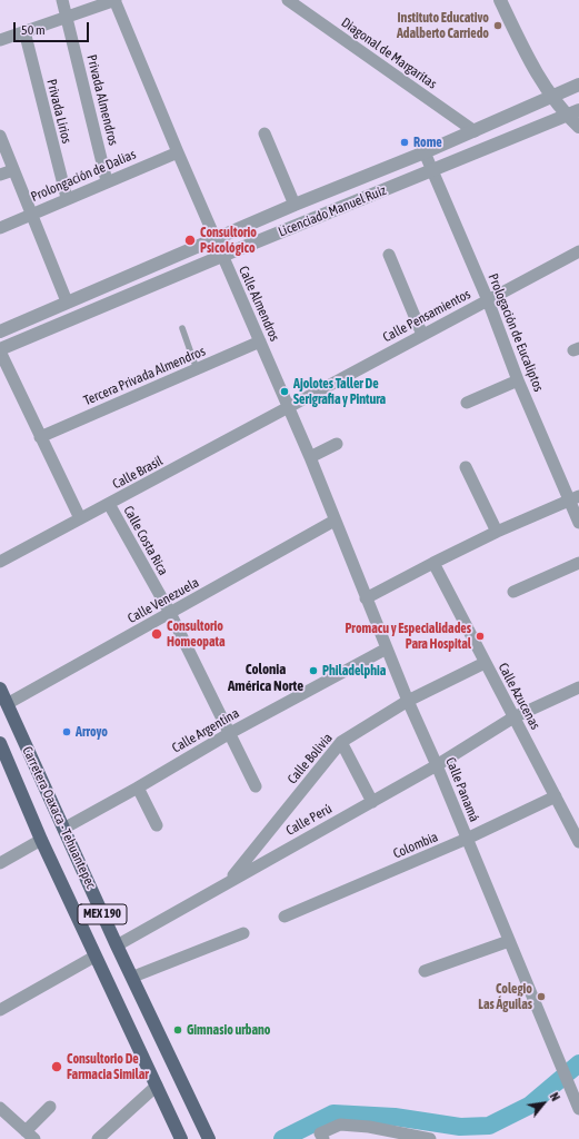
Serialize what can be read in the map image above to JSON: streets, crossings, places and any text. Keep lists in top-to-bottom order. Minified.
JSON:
{"streets":{"main road":["Carretera Oaxaca - Tehuantepec","MEX 190"],"street":["Diagonal de Margaritas","Privada Almendros","Privada Lirios","Prolongación de Dalias","Licenciado Manuel Ruiz","Calle Almendros","Calle Pensamientos","Prologación de Eucaliptos","Tercera Privada Almendros","Calle Brasil","Calle Costa Rica","Calle Venezuela","Calle Azucenas","Calle Argentina","Calle Bolivia","Calle Panamá","Calle Perú","Colombia"]},"crossings":[["Diagonal de Margaritas","Licenciado Manuel Ruiz"],["Privada Almendros","Prolongación de Dalias"],["Privada Lirios","Prolongación de Dalias"],["Prolongación de Dalias","Calle Almendros"],["Licenciado Manuel Ruiz","Calle Almendros"],["Licenciado Manuel Ruiz","Prologación de Eucaliptos"],["Calle Almendros","Calle Pensamientos"],["Calle Almendros","Tercera Privada Almendros"],["Calle Almendros","Calle Brasil"],["Calle Almendros","Calle Venezuela"],["Calle Almendros","Calle Panamá"],["Calle Pensamientos","Prologación de Eucaliptos"],["Calle Pensamientos","Calle Brasil"],["Calle Brasil","Calle Costa Rica"],["Calle Costa Rica","Calle Venezuela"],["Calle Costa Rica","Calle Argentina"],["Calle Venezuela","Calle Panamá"],["Calle Venezuela","Carretera Oaxaca - Tehuantepec"],["Calle Azucenas","Calle Bolivia"],["Calle Azucenas","Calle Perú"],["Calle Azucenas","Colombia"],["Calle Argentina","Calle Panamá"],["Calle Argentina","Carretera Oaxaca - Tehuantepec"],["Calle Bolivia","Calle Panamá"],["Calle Bolivia","Calle Perú"],["Calle Panamá","Calle Perú"],["Calle Panamá","Colombia"],["Carretera Oaxaca - Tehuantepec","Calle Perú"]],"districts":["Colonia América Norte"],"places":["Instituto Educativo Adalberto Carriedo","Rome","Consultorio Psicológico","Ajolotes Taller De Serigrafia y Pintura","Consultorio Homeopata","Promacu y Especialidades Para Hospital","Philadelphia","Arroyo","Colegio Las Águilas","Gimnasio urbano","Consultorio De Farmacia Similar"],"scale_bar":"50 m","north":"top right"}
